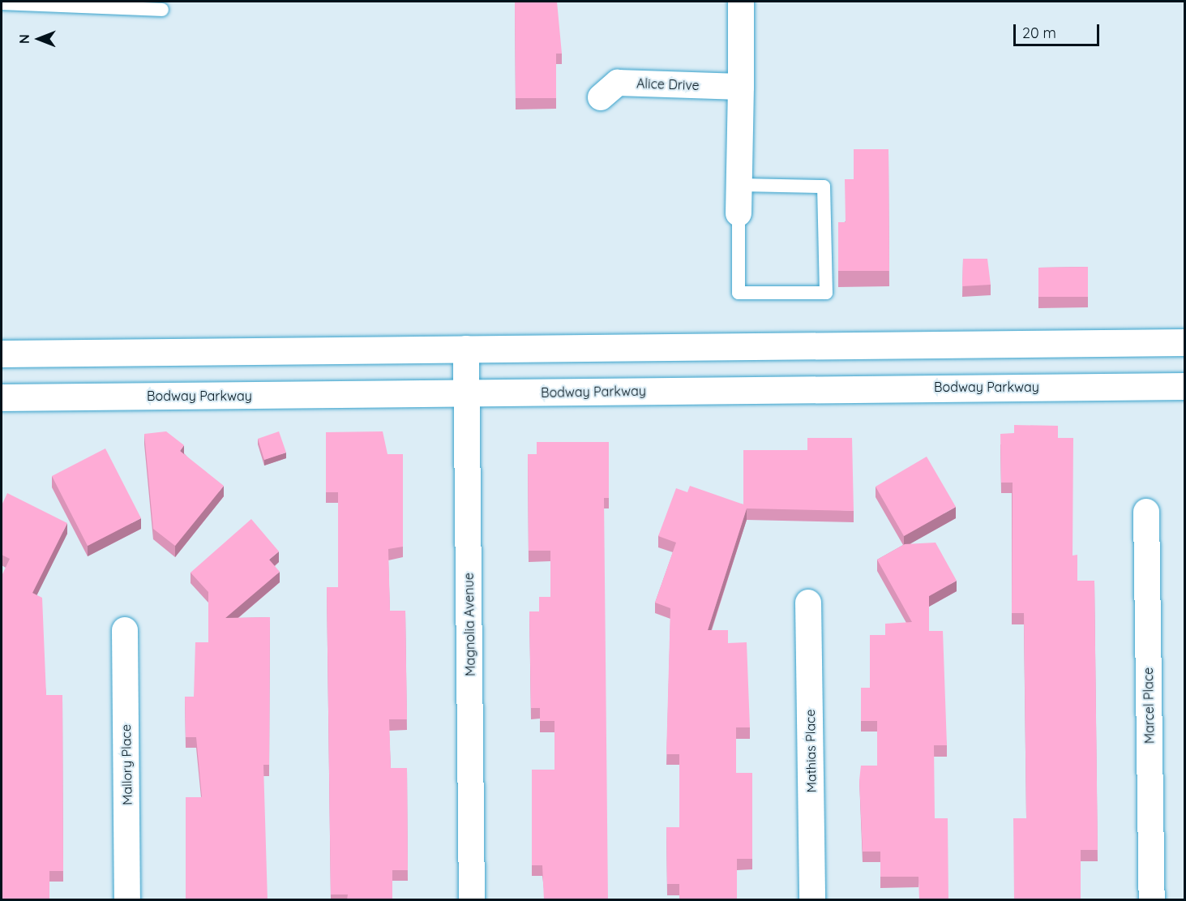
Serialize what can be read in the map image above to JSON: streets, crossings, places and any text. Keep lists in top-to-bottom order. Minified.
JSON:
{"streets":{"street":["Alice Drive","Bodway Parkway","Magnolia Avenue","Marcel Place","Mathias Place","Mallory Place"]},"crossings":[["Bodway Parkway","Magnolia Avenue"]],"scale_bar":"20 m","north":"left"}
